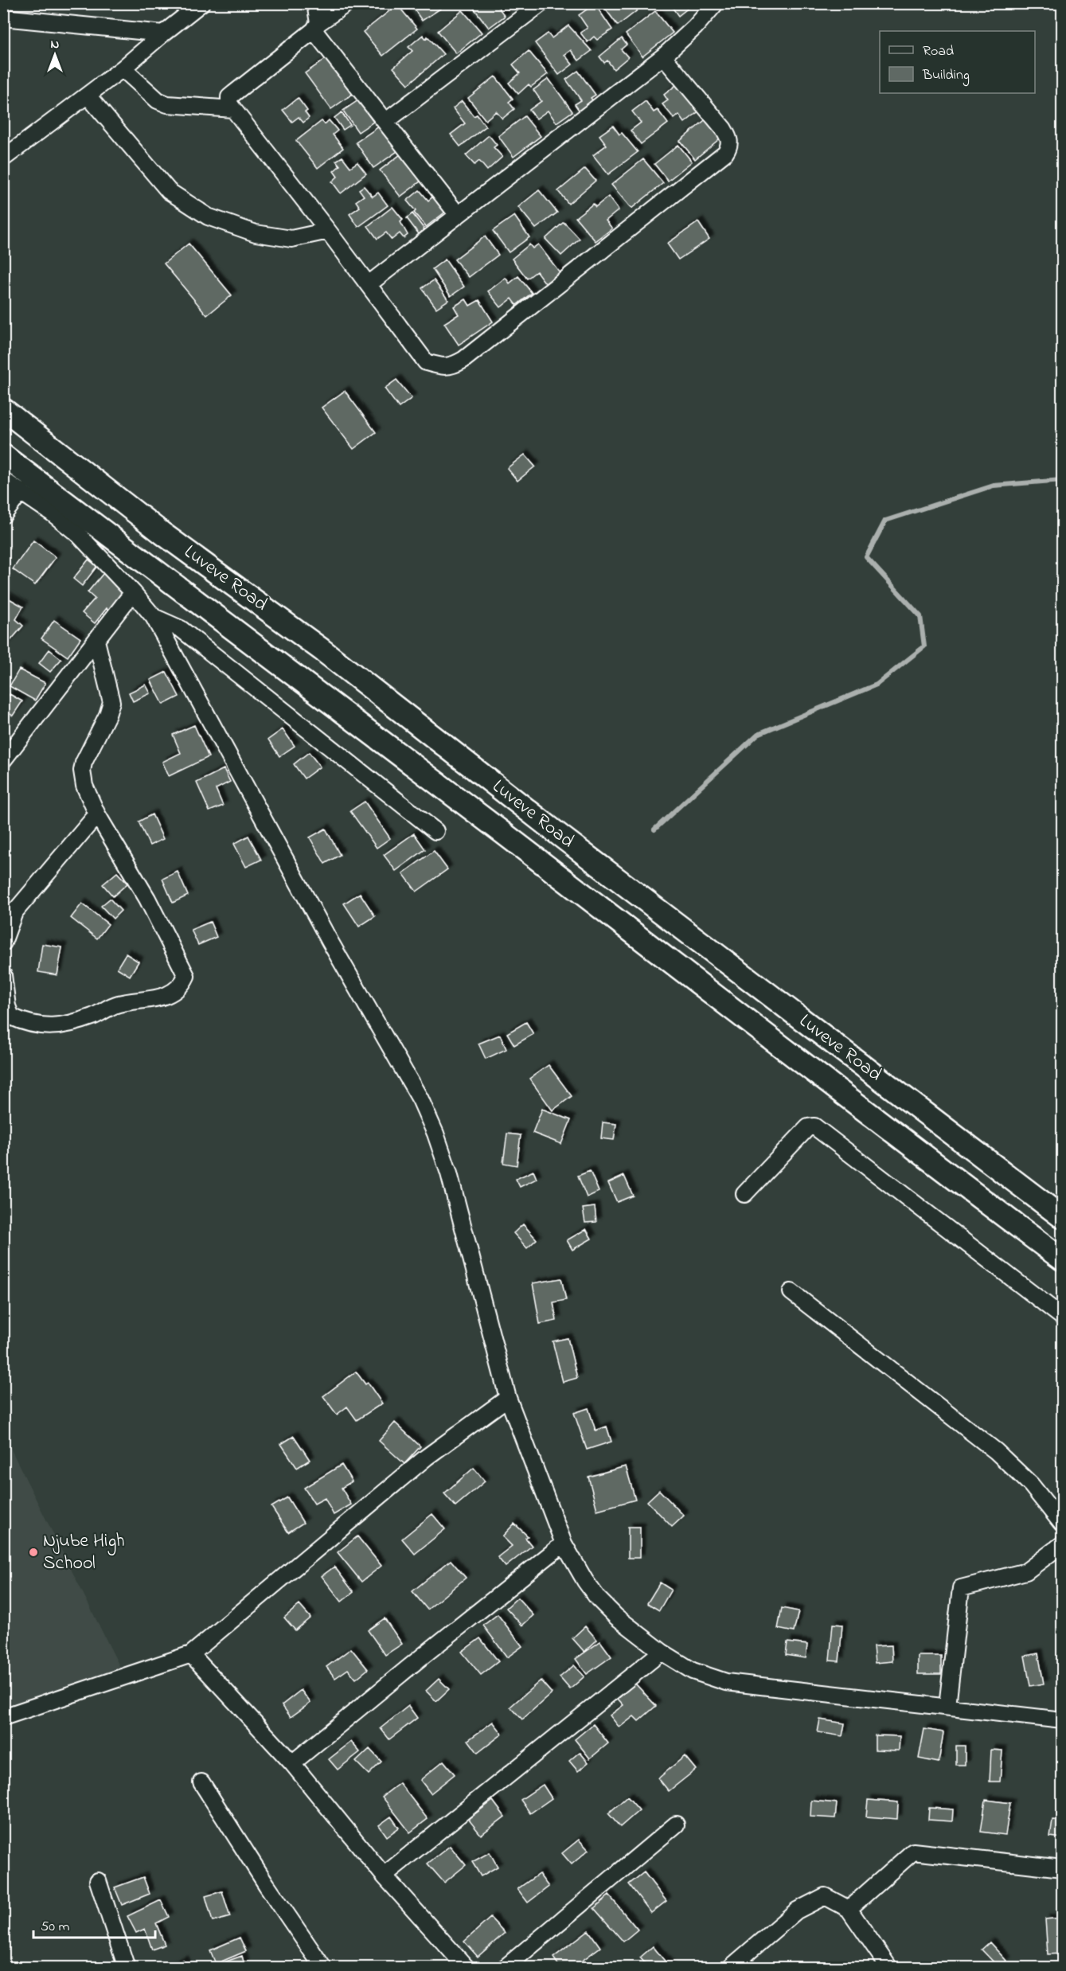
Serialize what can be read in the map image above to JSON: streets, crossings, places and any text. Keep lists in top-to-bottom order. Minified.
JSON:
{"streets":{"street":["Luveve Road"]},"places":["Njube High School"],"legend":["Road","Building"],"scale_bar":"50 m","north":"top"}
